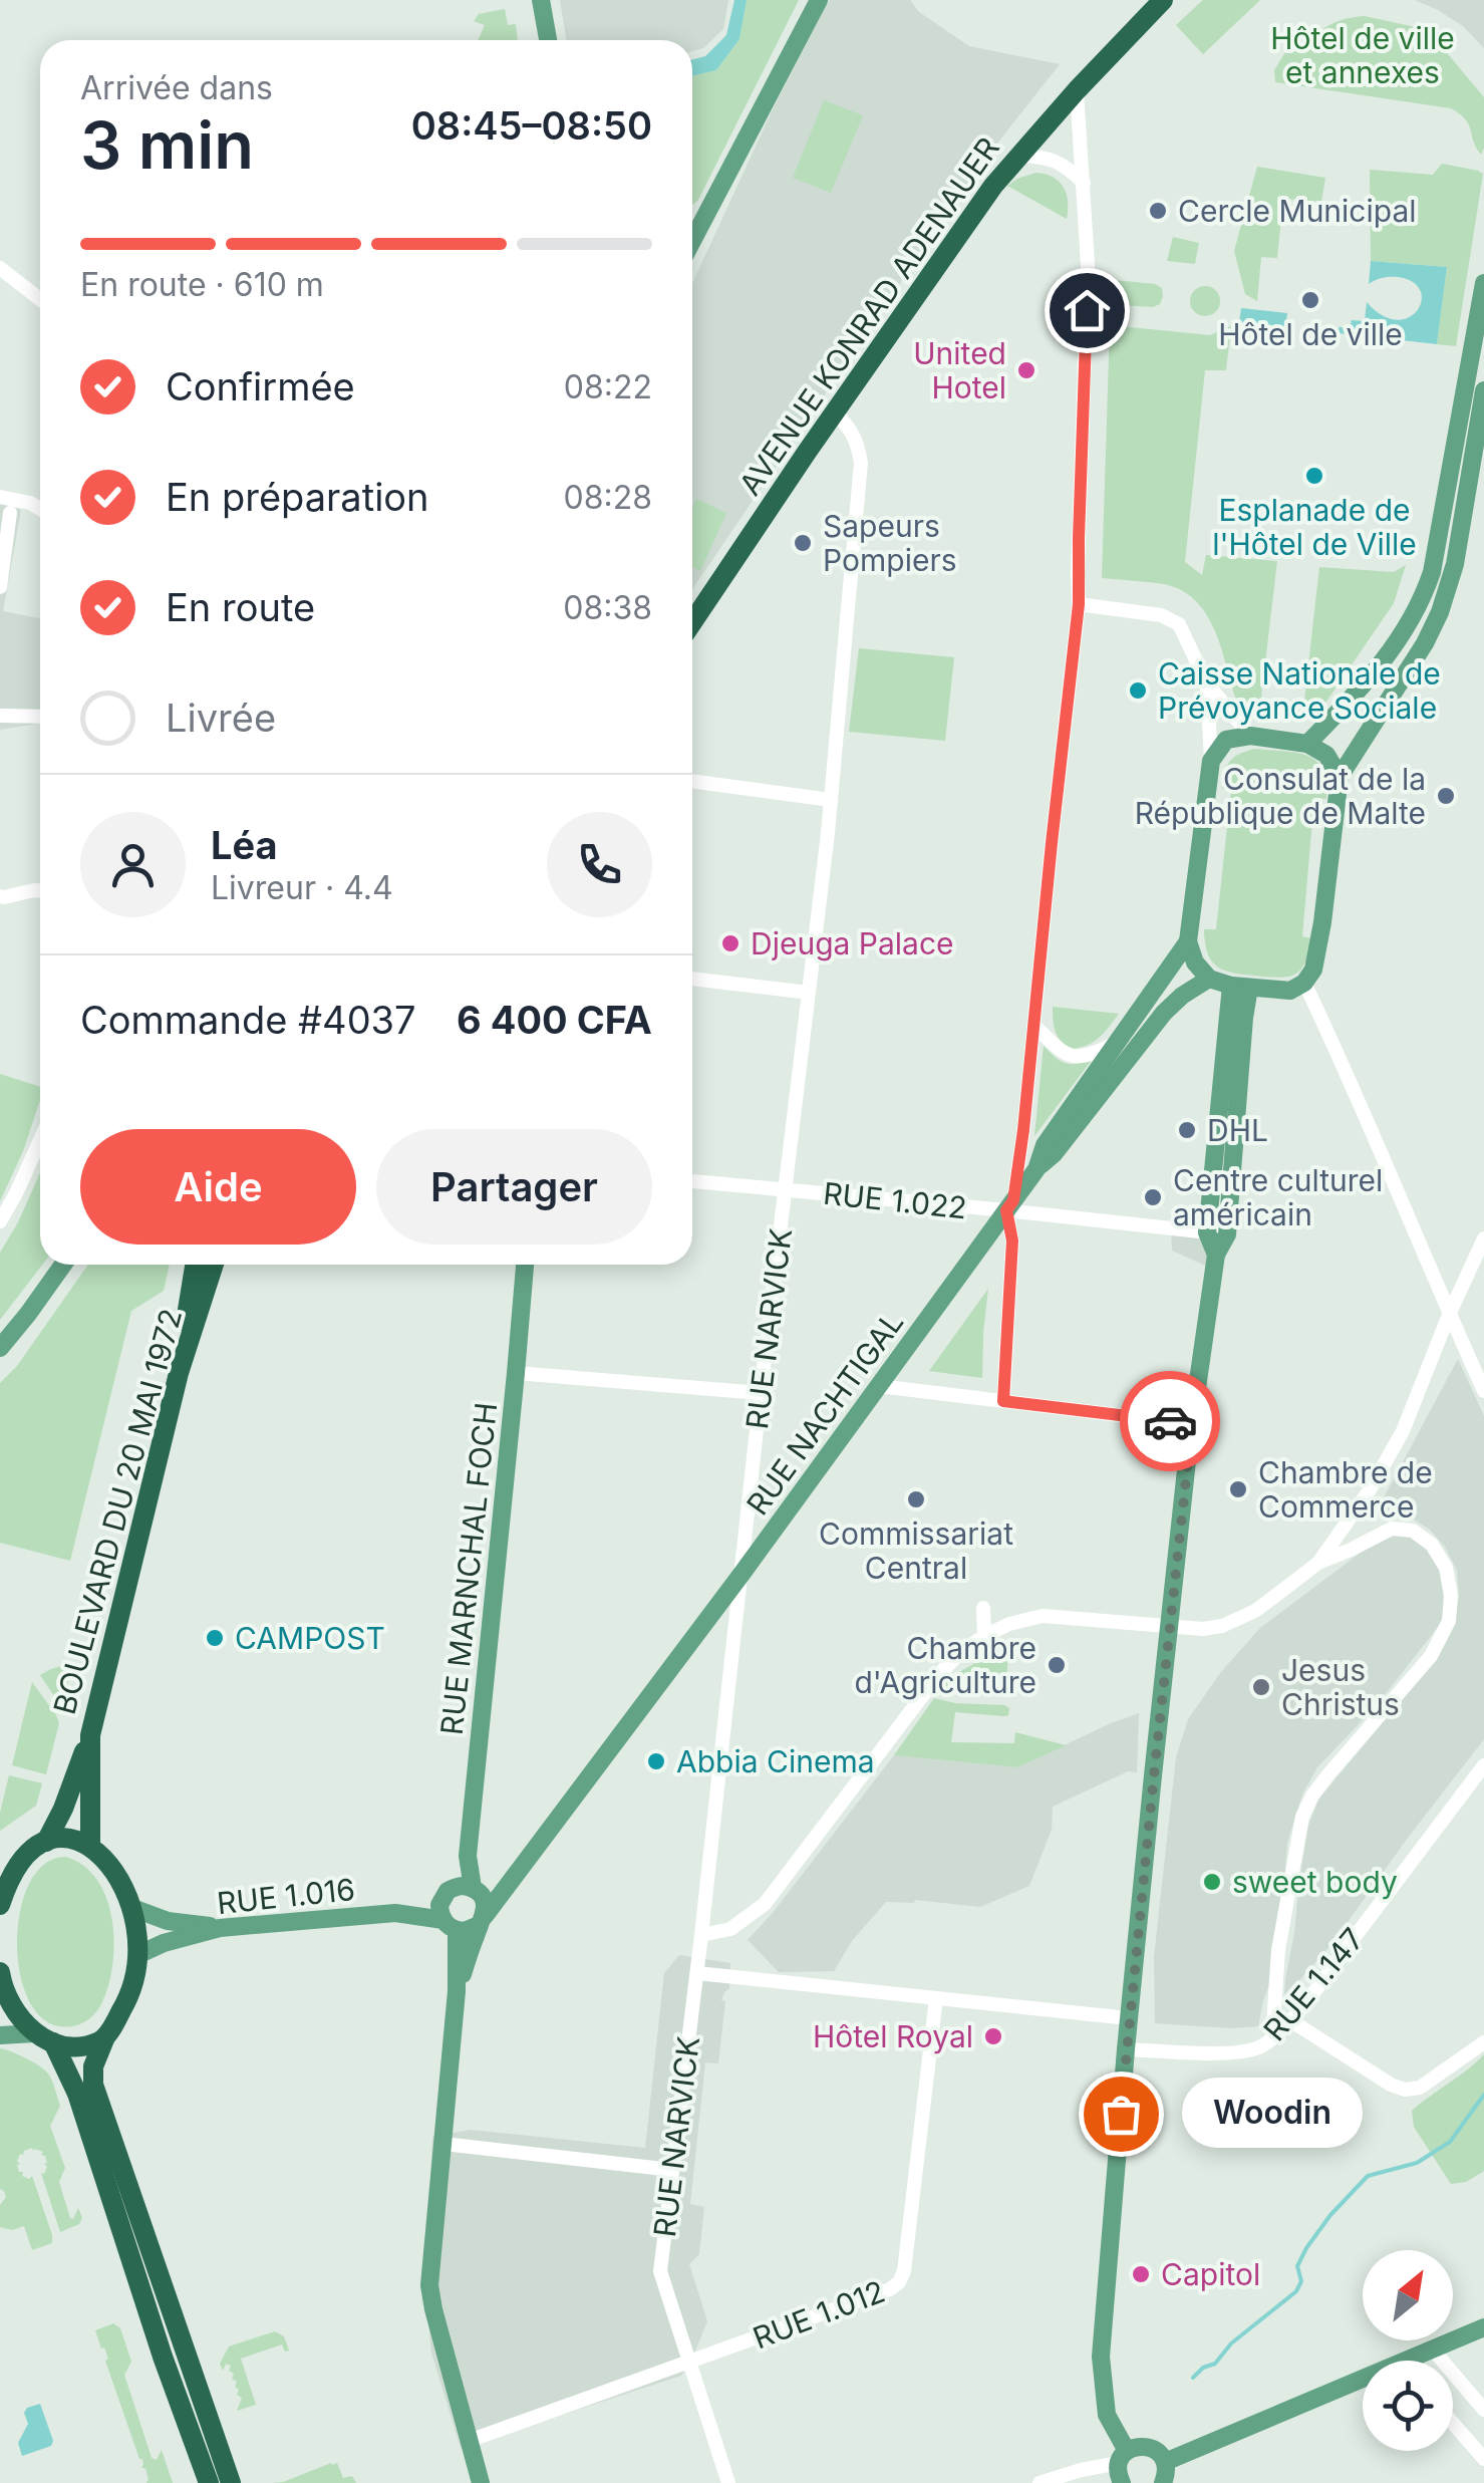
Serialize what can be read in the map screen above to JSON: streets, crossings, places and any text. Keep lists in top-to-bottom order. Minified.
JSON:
{"streets":{"highway":["AVENUE KONRAD ADENAUER","BOULEVARD DU 20 MAI 1972"],"main road":["RUE NACHTIGAL","RUE MARNCHAL FOCH","RUE 1.016"],"street":["RUE 1.022","RUE NARVICK","RUE 1.147","RUE 1.012"]},"crossings":[["AVENUE KONRAD ADENAUER","RUE NARVICK"],["RUE 1.022","RUE NARVICK"],["RUE 1.022","RUE NACHTIGAL"],["RUE NARVICK","RUE NACHTIGAL"],["RUE NARVICK","RUE 1.012"],["RUE NACHTIGAL","RUE MARNCHAL FOCH"],["RUE MARNCHAL FOCH","RUE 1.016"]],"parks":["Hôtel de ville et annexes"],"places":["Cercle Municipal","Hôtel de ville","United Hotel","Esplanade de l'Hôtel de Ville","Sapeurs Pompiers","Caisse Nationale de Prévoyance Sociale","Consulat de la République de Malte","Djeuga Palace","DHL","Centre culturel américain","Chambre de Commerce","Commissariat Central","CAMPOST","Chambre d'Agriculture","Jesus Christus","Abbia Cinema","sweet body","Hôtel Royal","Woodin","Capitol"],"north":"top right","page":{"heading":["3 min","Arrivée dans","08:45–08:50"],"panel":["Léa","Livreur · 4.4","Commande #4037","6 400 CFA"],"bar":"En route · 610 m","list":[["Confirmée","08:22"],["En préparation","08:28"],["En route","08:38"],"Livrée"],"buttons":["Aide","Partager"],"bubble":"Woodin"}}
